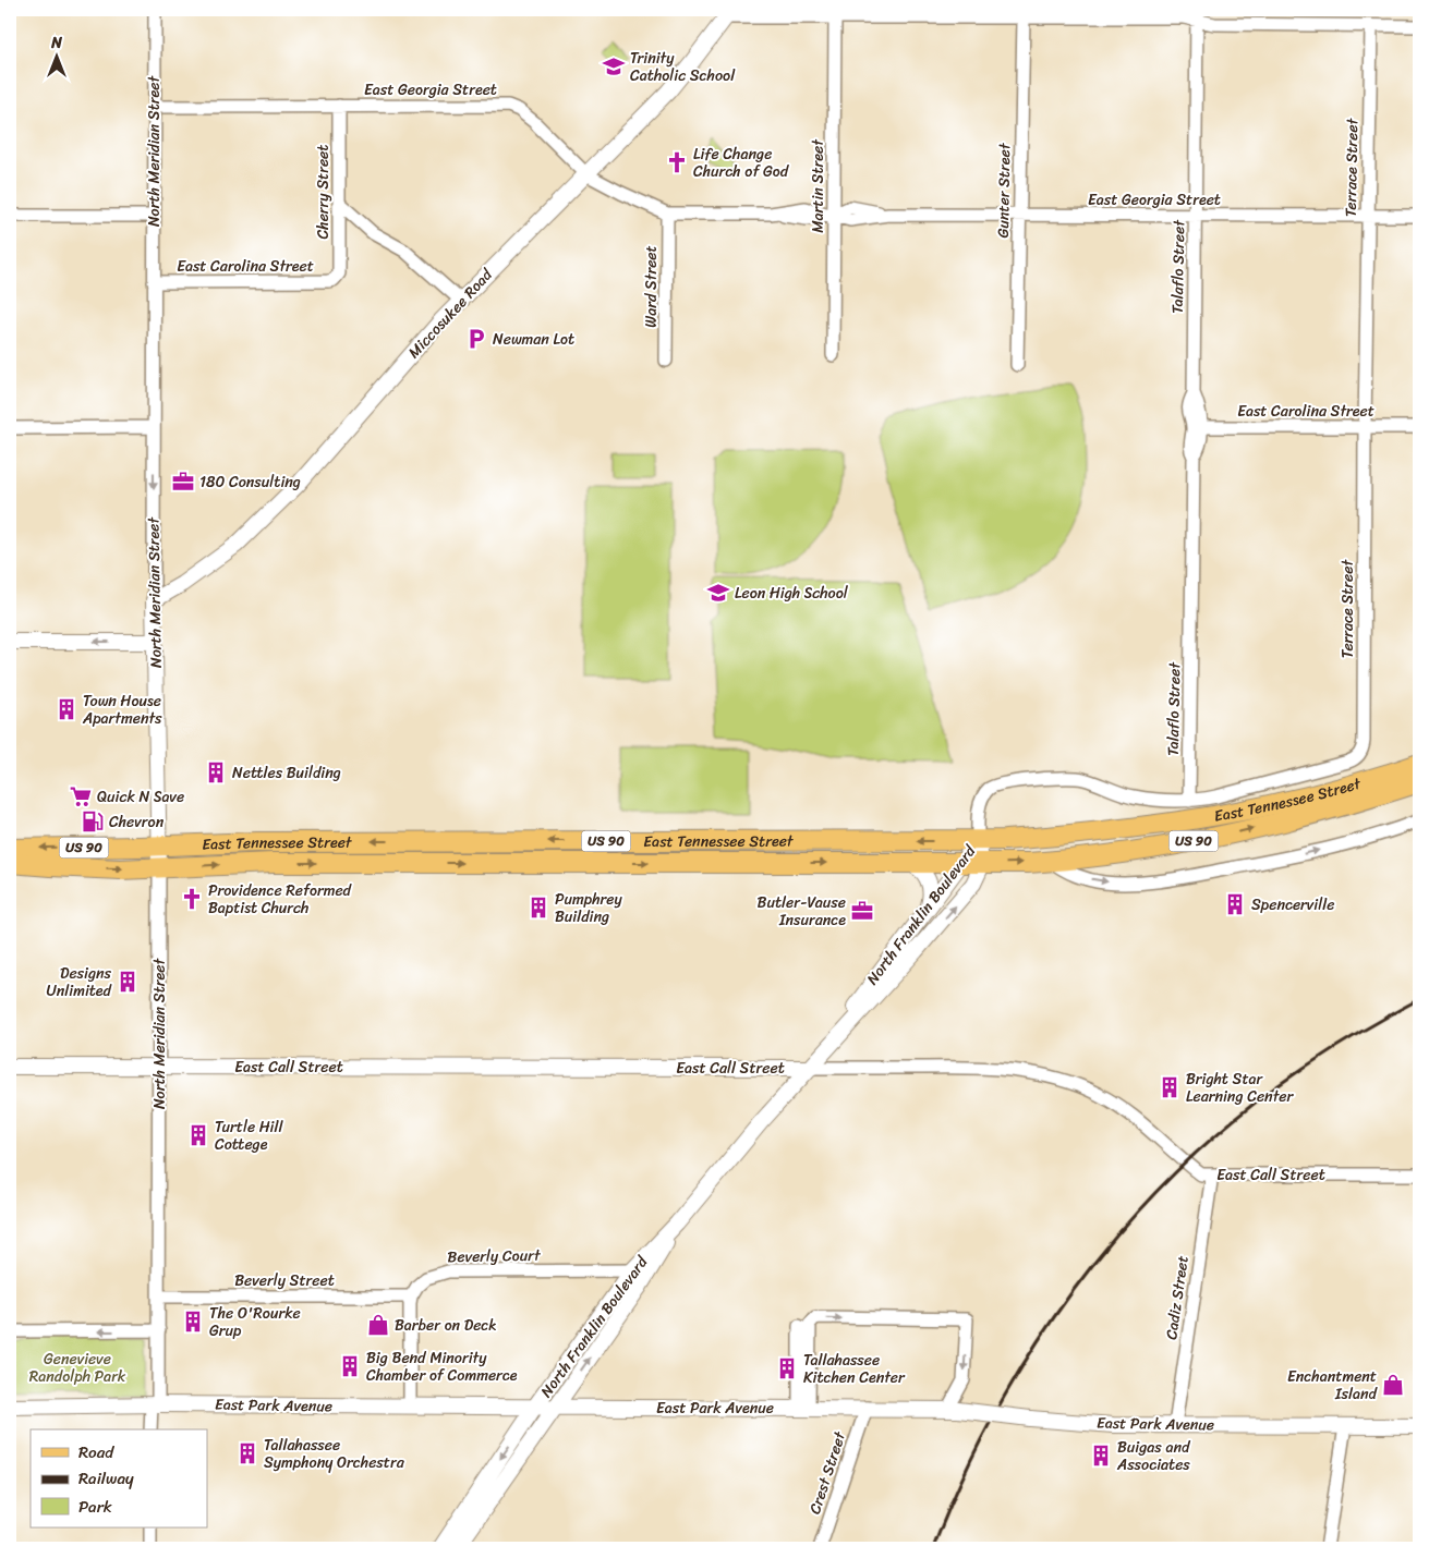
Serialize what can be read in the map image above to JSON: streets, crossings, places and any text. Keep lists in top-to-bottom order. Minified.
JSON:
{"streets":{"main road":["East Tennessee Street","US 90"],"street":["East Georgia Street","North Meridian Street","Terrace Street","Martin Street","Gunter Street","Cherry Street","East Carolina Street","Talaflo Street","Ward Street","Miccosukee Road","North Franklin Boulevard","East Call Street","Beverly Court","Beverly Street","Cadiz Street","East Park Avenue","Crest Street"]},"crossings":[["East Georgia Street","North Meridian Street"],["East Georgia Street","Terrace Street"],["East Georgia Street","Martin Street"],["East Georgia Street","Gunter Street"],["East Georgia Street","Cherry Street"],["East Georgia Street","Talaflo Street"],["East Georgia Street","Ward Street"],["East Georgia Street","Miccosukee Road"],["North Meridian Street","East Carolina Street"],["North Meridian Street","Miccosukee Road"],["North Meridian Street","East Tennessee Street"],["North Meridian Street","East Call Street"],["North Meridian Street","Beverly Street"],["North Meridian Street","East Park Avenue"],["Terrace Street","East Carolina Street"],["Terrace Street","Talaflo Street"],["Terrace Street","East Tennessee Street"],["Terrace Street","North Franklin Boulevard"],["Cherry Street","East Carolina Street"],["East Carolina Street","Talaflo Street"],["East Tennessee Street","North Franklin Boulevard"],["North Franklin Boulevard","East Call Street"],["North Franklin Boulevard","Beverly Court"],["North Franklin Boulevard","East Park Avenue"],["East Call Street","Cadiz Street"],["Beverly Court","Beverly Street"],["Cadiz Street","East Park Avenue"],["East Park Avenue","Crest Street"]],"parks":["Genevieve Randolph Park"],"places":{"school or university":["Trinity Catholic School","Leon High School"],"church":["Life Change Church of God","Providence Reformed Baptist Church"],"parking":["Newman Lot"],"office":["180 Consulting","Butler-Vause Insurance"],"building":["Town House Apartments","Nettles Building","Spencerville","Pumphrey Building","Designs Unlimited","Bright Star Learning Center","Turtle Hill Cottege","The O'Rourke Grup","Big Bend Minority Chamber of Commerce","Tallahassee Kitchen Center","Tallahassee Symphony Orchestra","Buigas and Associates"],"supermarket":["Quick N Save"],"fuel station":["Chevron"],"shop":["Barber on Deck","Enchantment Island"]},"legend":["Road","Railway","Park"],"north":"top"}
